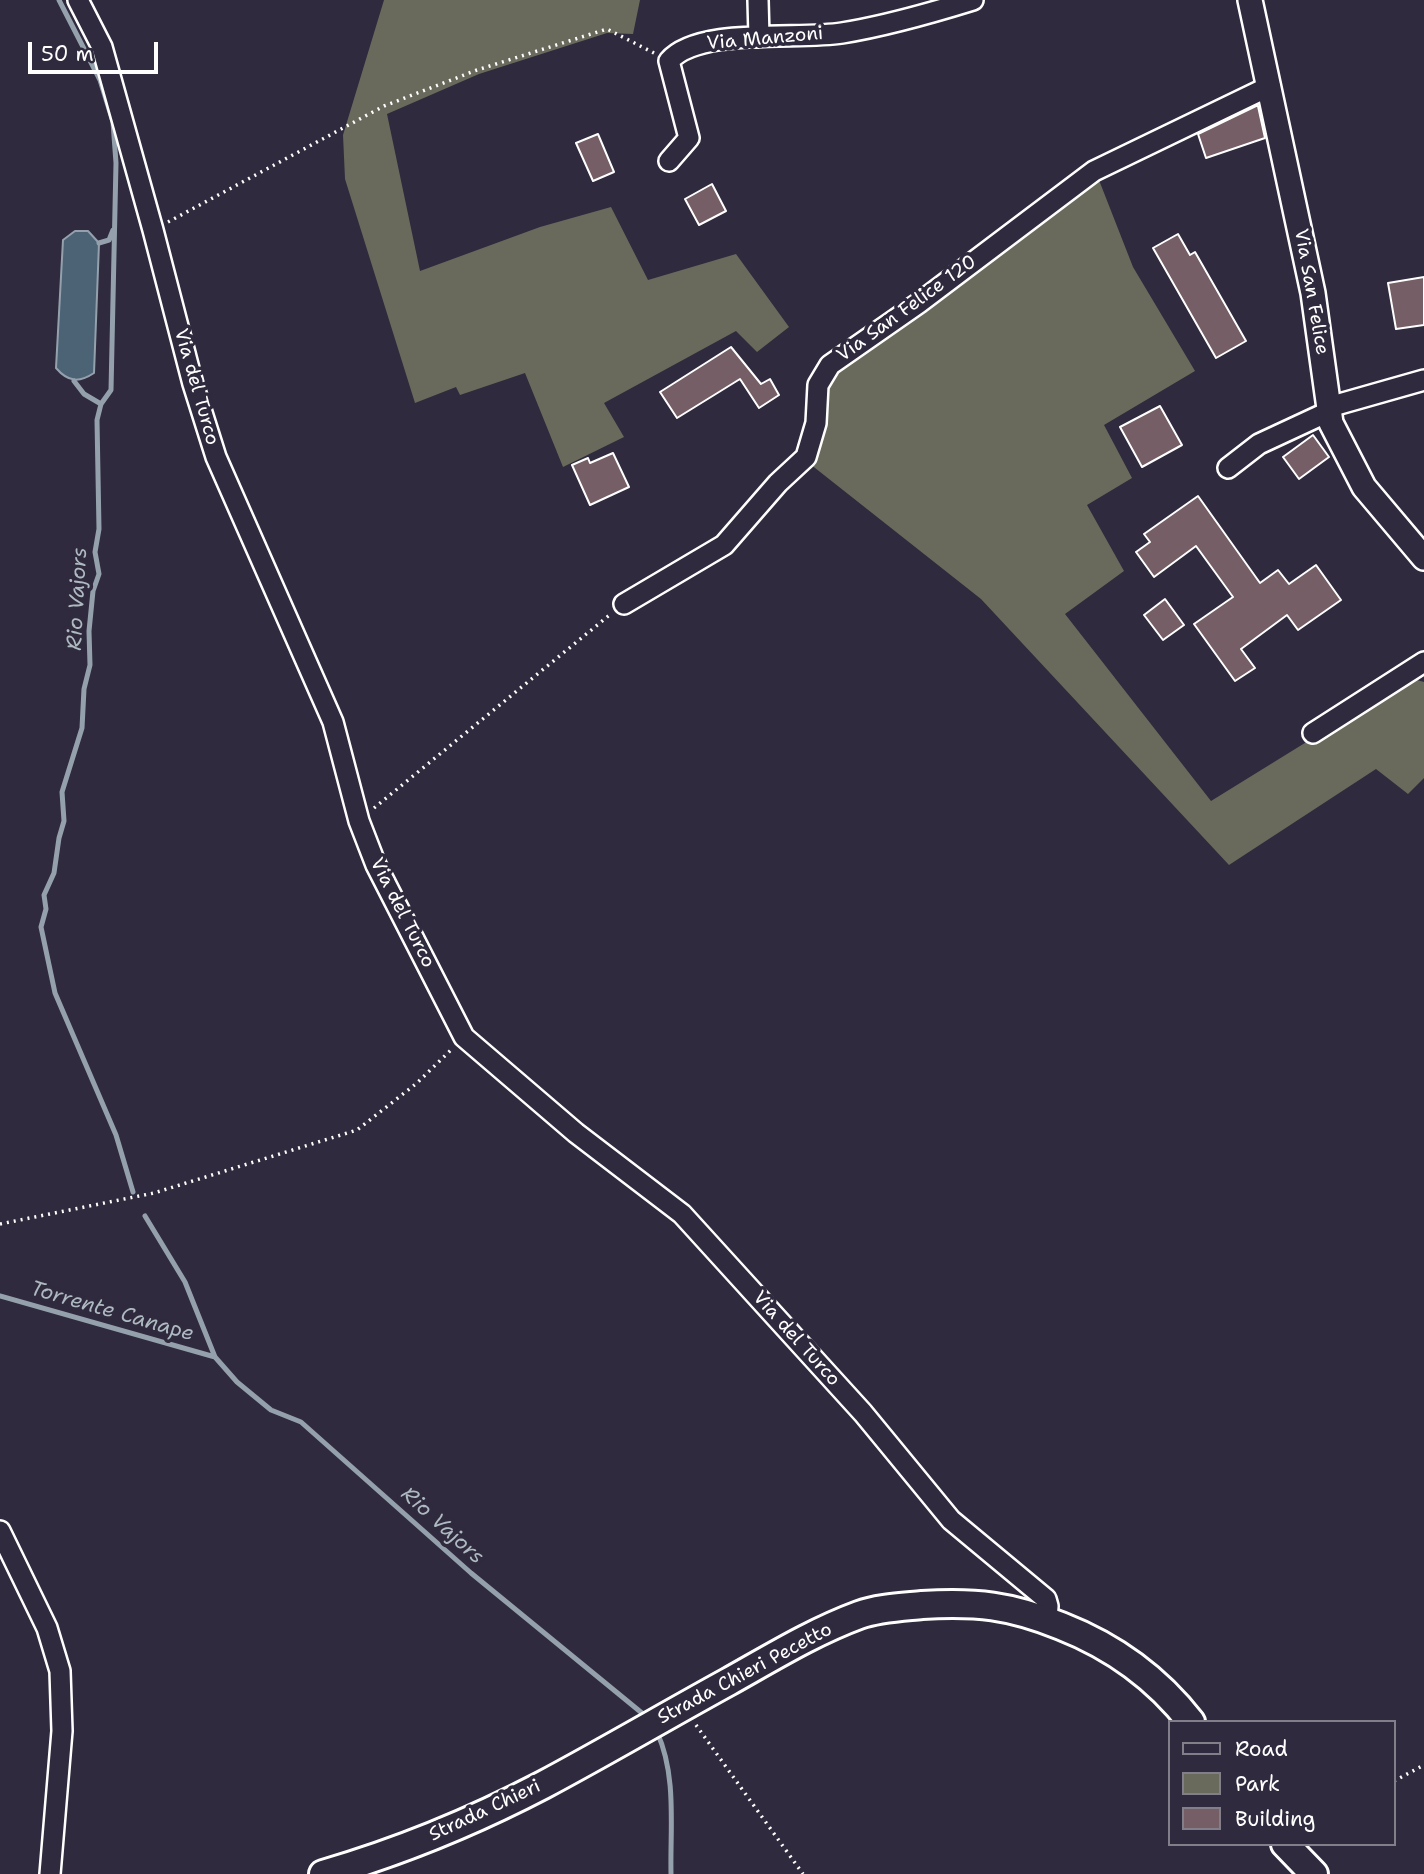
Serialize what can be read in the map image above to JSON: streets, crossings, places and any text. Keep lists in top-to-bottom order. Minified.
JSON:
{"streets":{"main road":["Strada Chieri Pecetto","Strada Chieri"],"street":["Via Manzoni","Via San Felice","Via San Felice 120","Via del Turco"]},"crossings":[["Via San Felice","Via San Felice 120"],["Via del Turco","Strada Chieri Pecetto"],["Strada Chieri Pecetto","Strada Chieri"]],"water":["Rio Vajors","Torrente Canape"],"legend":["Road","Park","Building"],"scale_bar":"50 m"}
